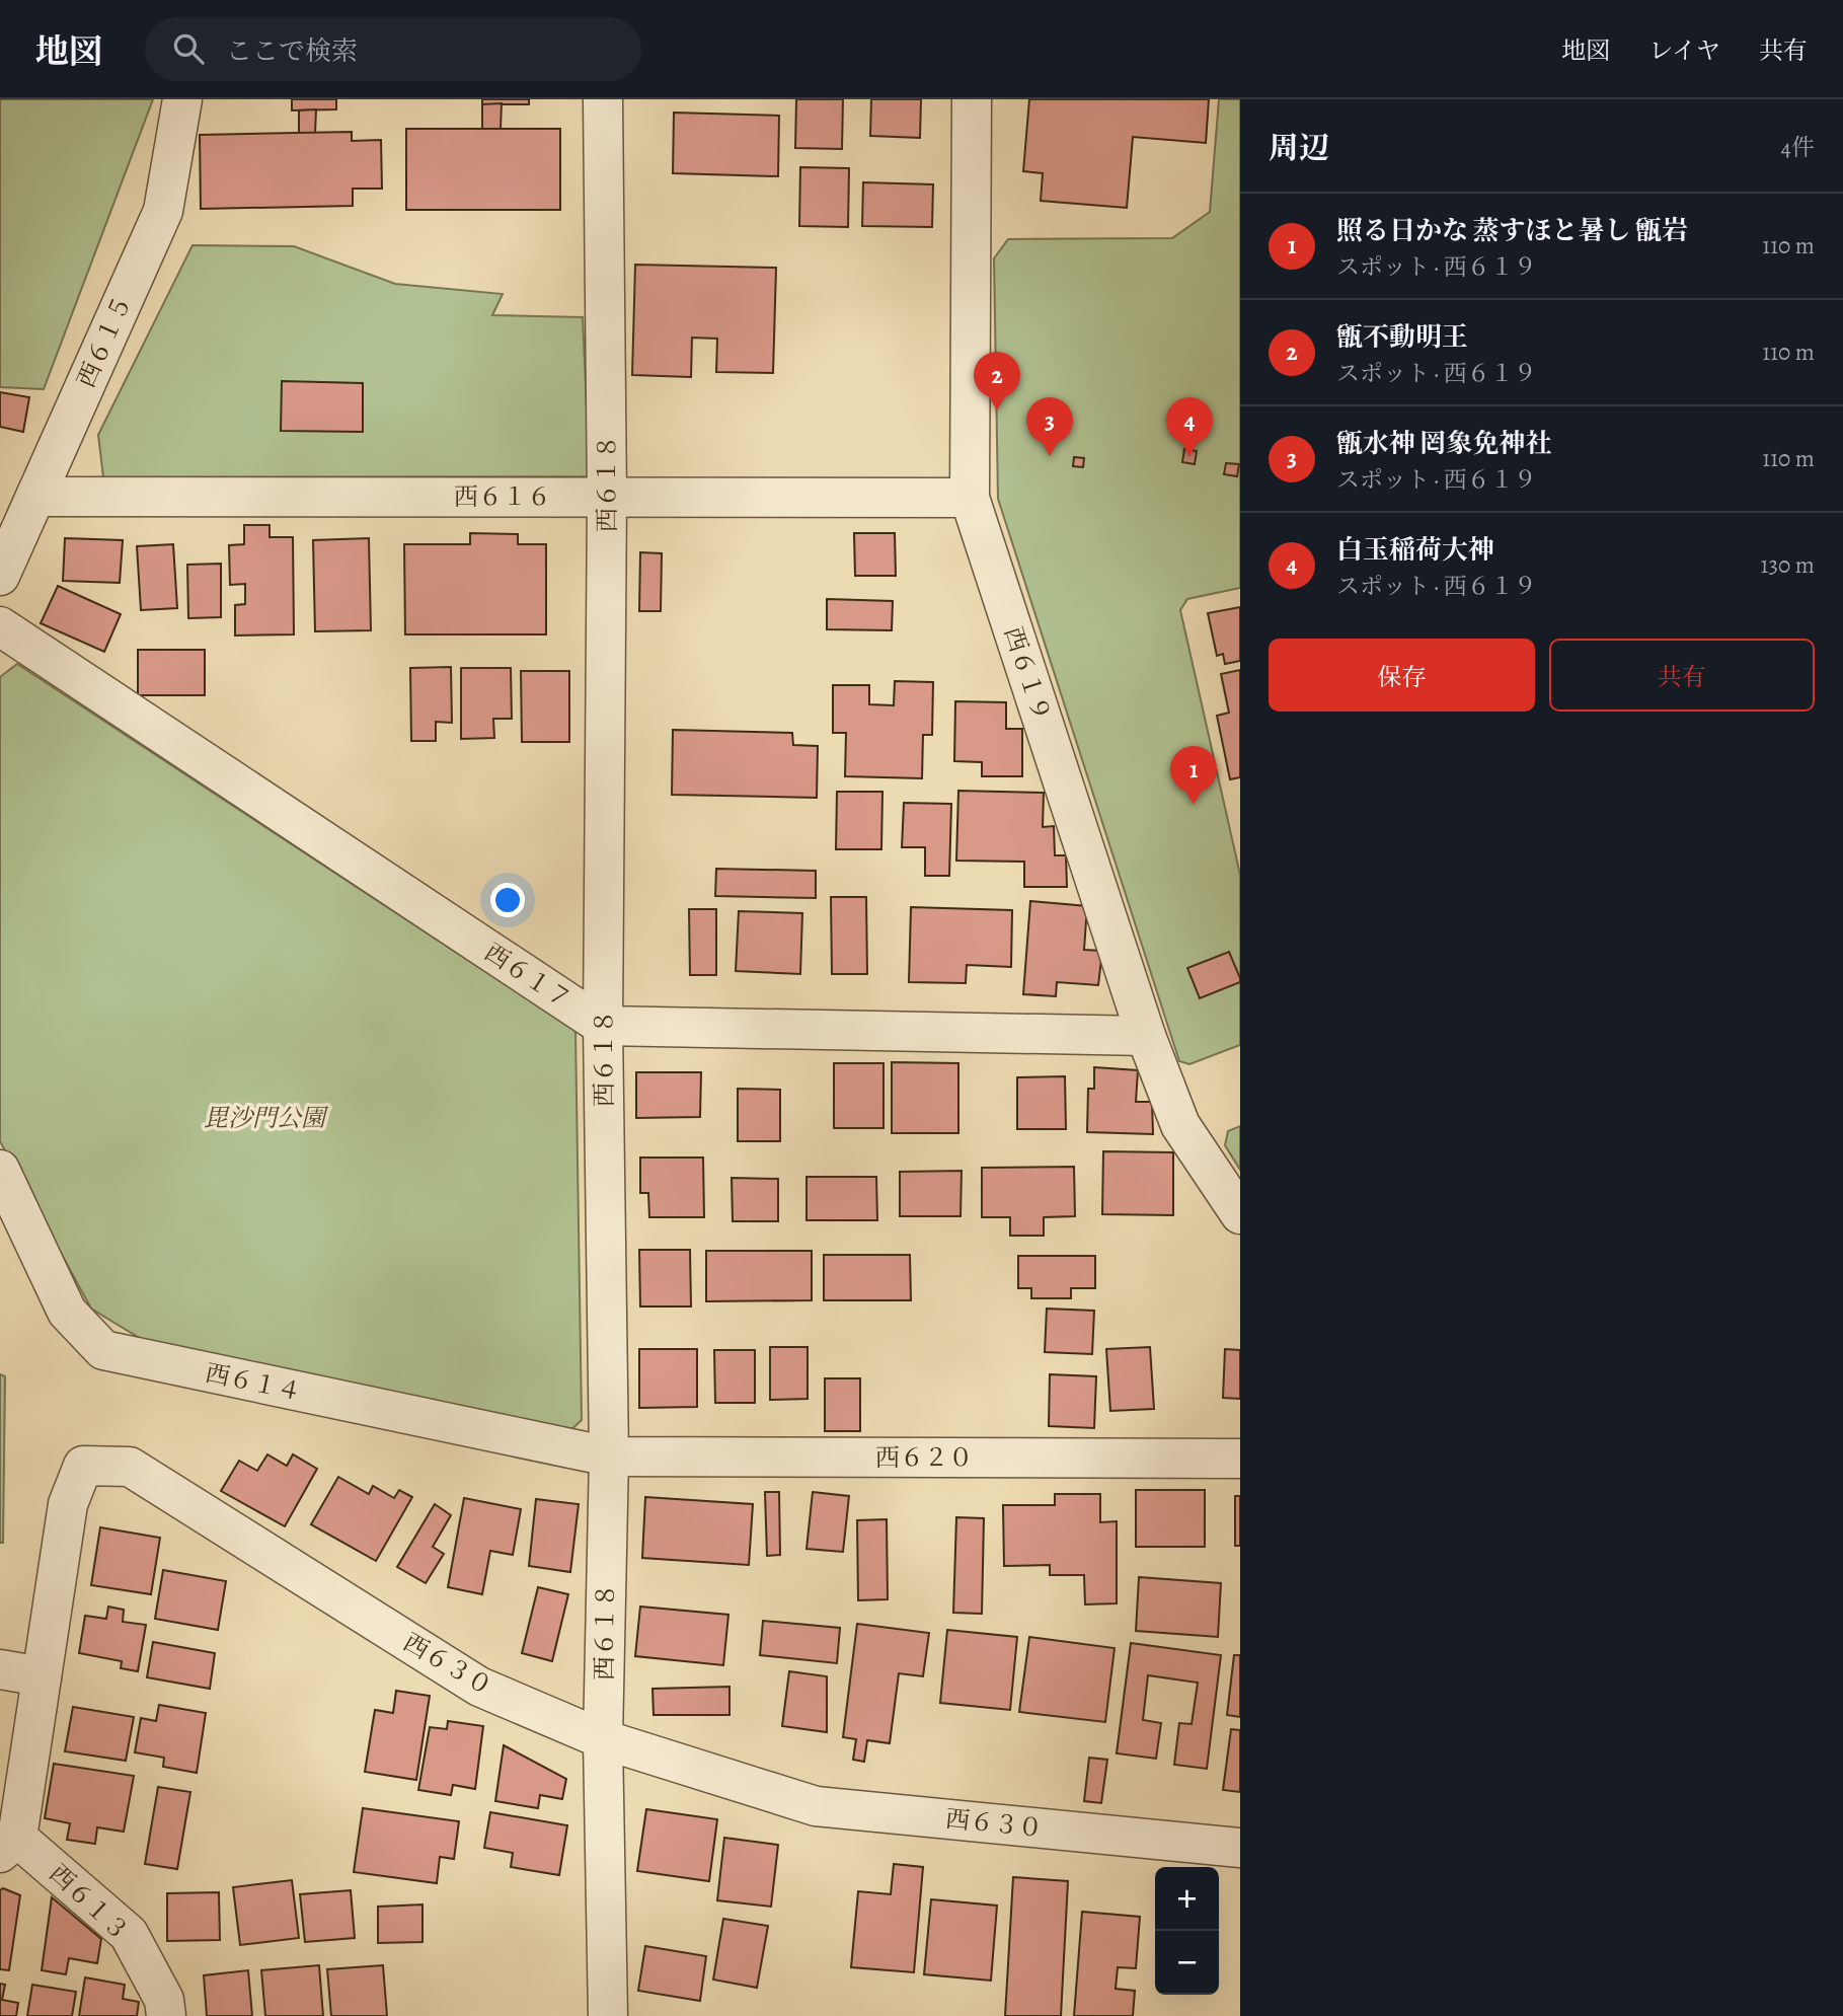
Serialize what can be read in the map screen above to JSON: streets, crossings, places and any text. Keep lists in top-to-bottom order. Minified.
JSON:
{"streets":{"street":["西６１５","西６１８","西６１６","西６１９","西６１７","西６１４","西６２０","西６３０","西６１３"]},"crossings":[["西６１５","西６１６"],["西６１８","西６１６"],["西６１８","西６１７"],["西６１８","西６１４"],["西６１８","西６２０"],["西６１８","西６３０"],["西６１６","西６１９"],["西６１４","西６２０"],["西６３０","西６１３"]],"parks":["毘沙門公園"],"page":{"header":"地図","search":"ここで検索","nav":["地図","レイヤ","共有"],"heading":["周辺","4件"],"list":[{"mark":"1","name":"照る日かな 蒸すほと暑し 甑岩","note":"スポット · 西６１９","value":"110 m"},{"mark":"2","name":"甑不動明王","note":"スポット · 西６１９","value":"110 m"},{"mark":"3","name":"甑水神 罔象免神社","note":"スポット · 西６１９","value":"110 m"},{"mark":"4","name":"白玉稲荷大神","note":"スポット · 西６１９","value":"130 m"}],"pins":["2","3","4","1"],"buttons":["保存","共有"],"map_buttons":["+","−"]}}
